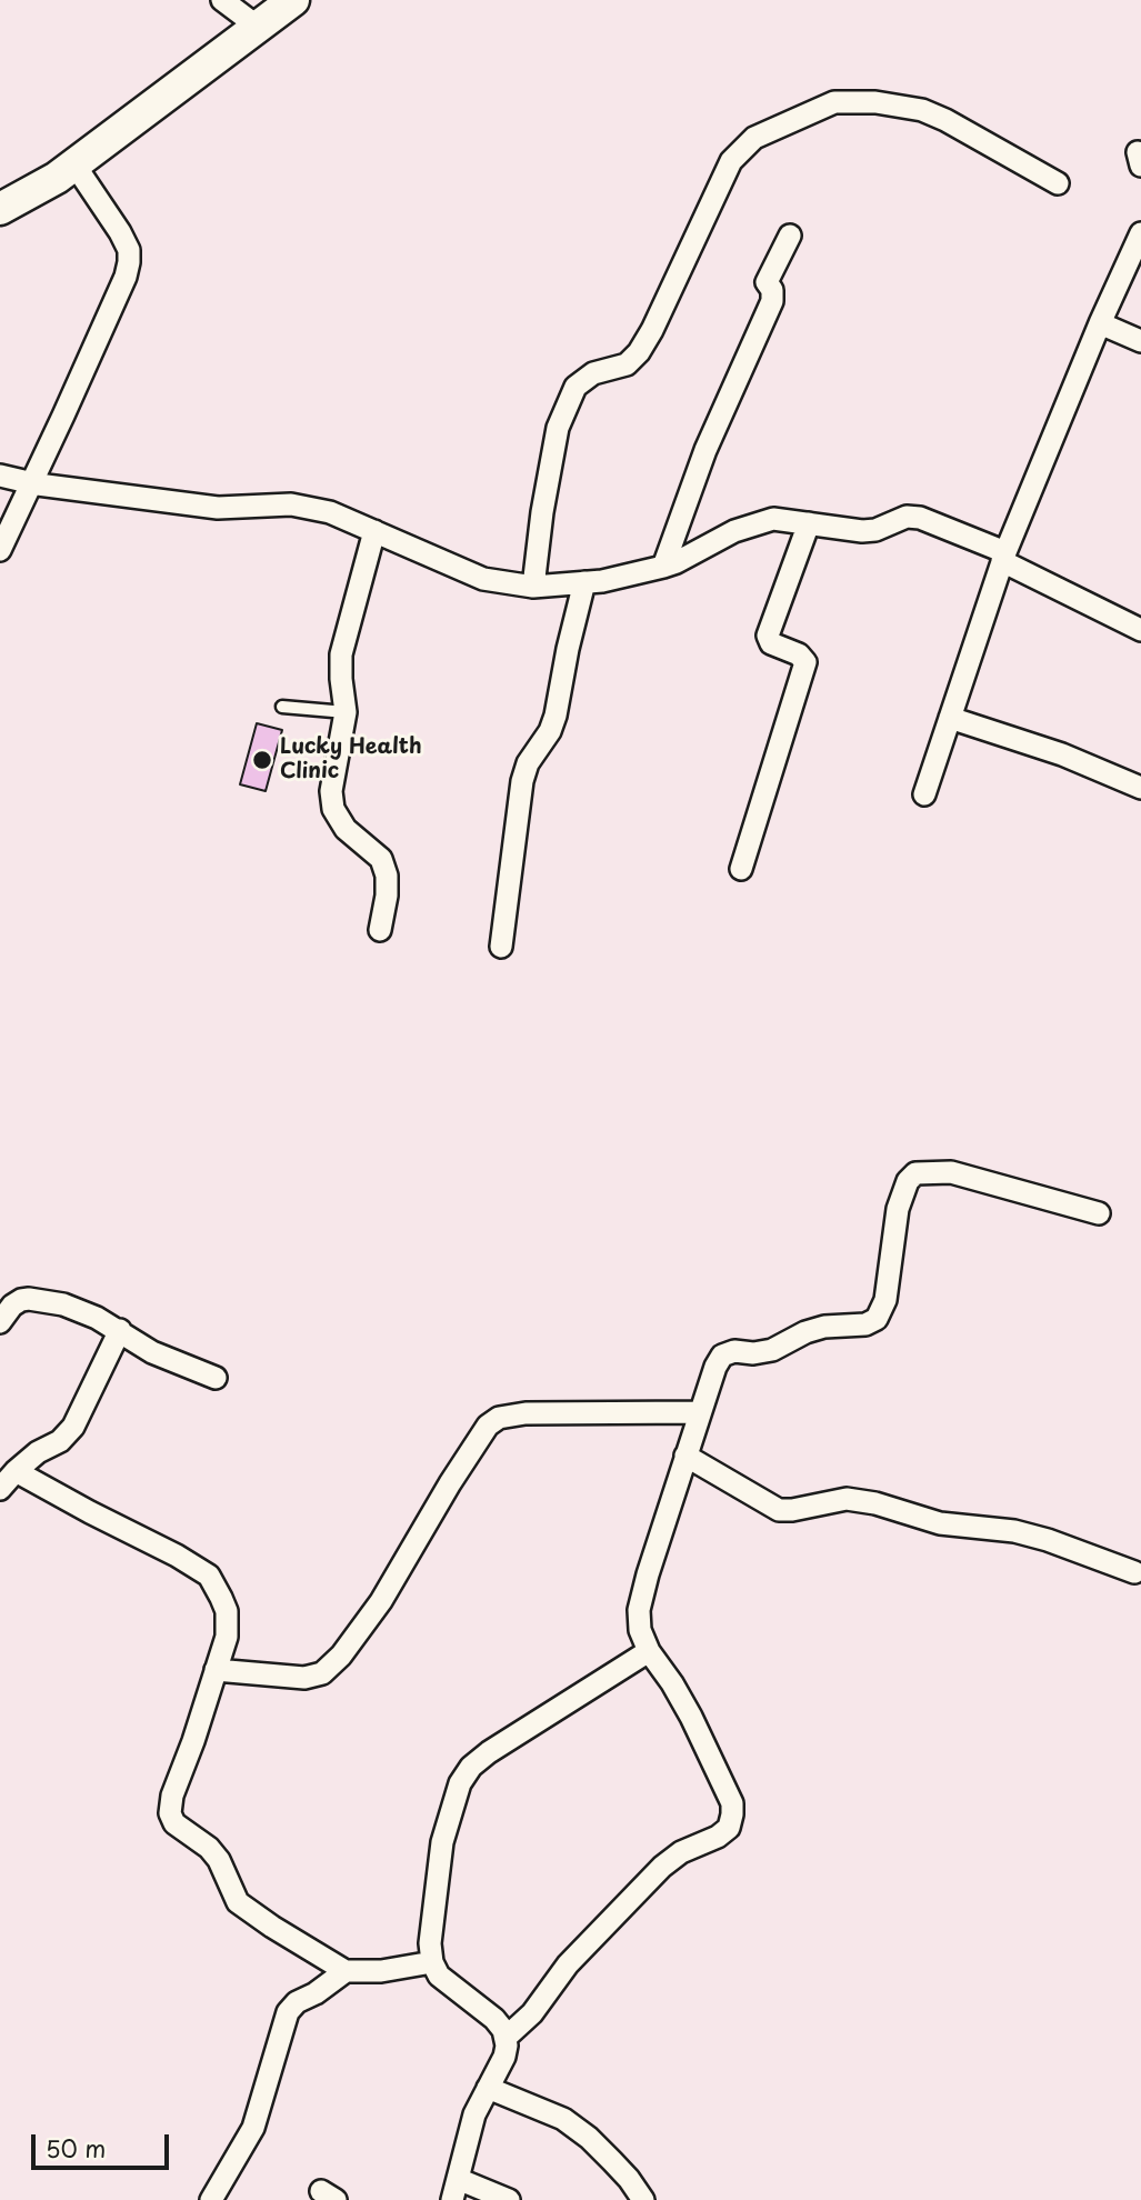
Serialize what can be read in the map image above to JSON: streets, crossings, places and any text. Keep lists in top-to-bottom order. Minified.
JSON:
{"places":["Lucky Health Clinic"],"scale_bar":"50 m"}
